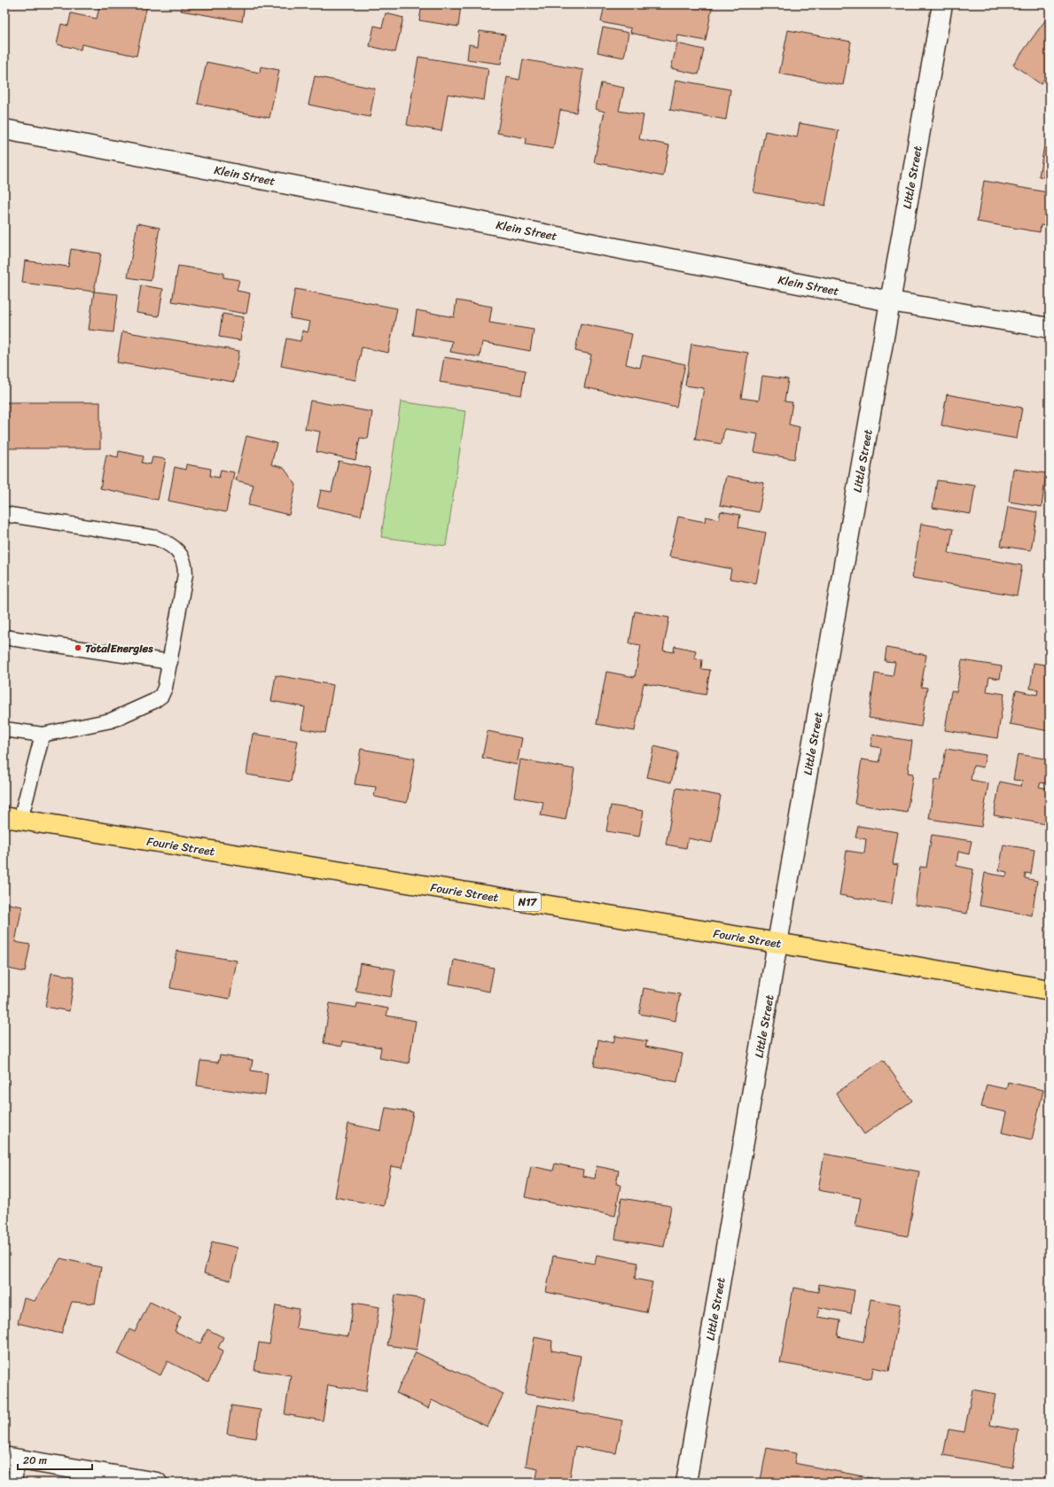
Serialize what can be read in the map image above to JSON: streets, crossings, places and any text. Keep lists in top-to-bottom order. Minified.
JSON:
{"streets":{"highway":["Fourie Street","N17"],"street":["Klein Street","Little Street"]},"crossings":[["Klein Street","Little Street"],["Little Street","Fourie Street"]],"places":["TotalEnergies"],"scale_bar":"20 m"}
